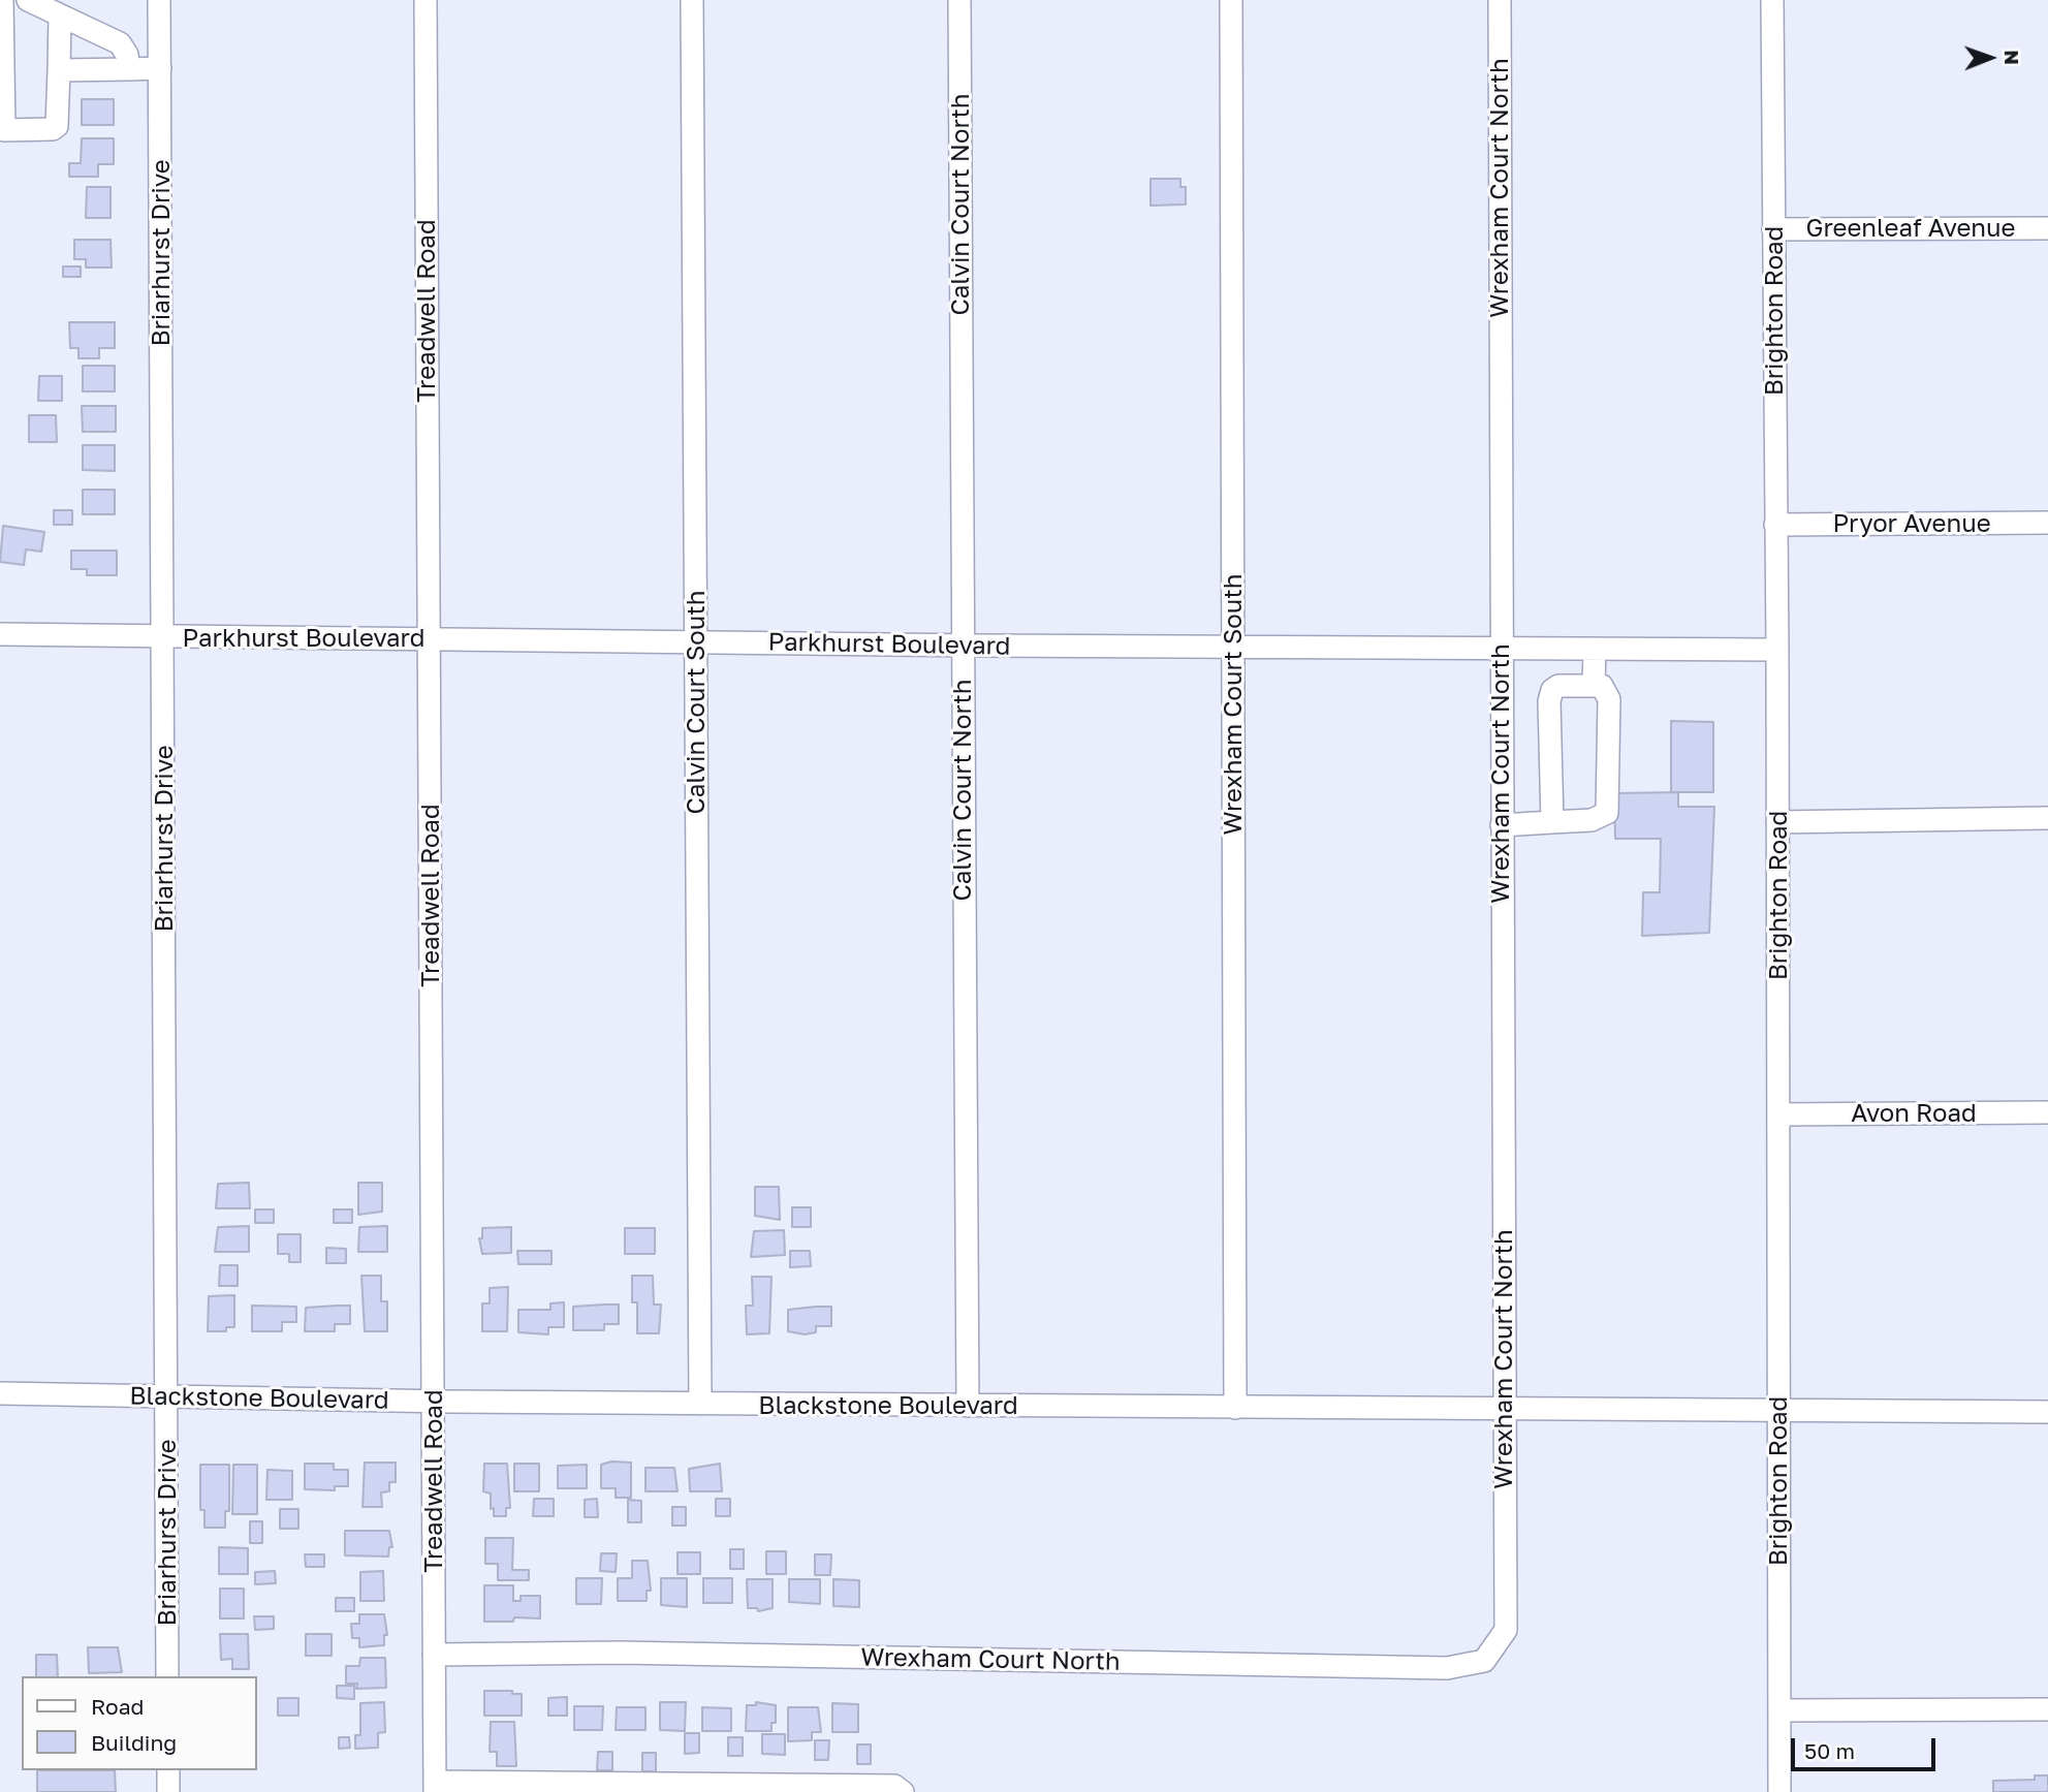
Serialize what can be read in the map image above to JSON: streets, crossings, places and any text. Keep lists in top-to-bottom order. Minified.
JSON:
{"streets":{"street":["Wrexham Court North","Calvin Court North","Greenleaf Avenue","Briarhurst Drive","Treadwell Road","Brighton Road","Pryor Avenue","Parkhurst Boulevard","Calvin Court South","Wrexham Court South","Avon Road","Blackstone Boulevard"]},"crossings":[["Wrexham Court North","Treadwell Road"],["Wrexham Court North","Parkhurst Boulevard"],["Wrexham Court North","Blackstone Boulevard"],["Calvin Court North","Parkhurst Boulevard"],["Calvin Court North","Blackstone Boulevard"],["Greenleaf Avenue","Brighton Road"],["Briarhurst Drive","Parkhurst Boulevard"],["Briarhurst Drive","Blackstone Boulevard"],["Treadwell Road","Parkhurst Boulevard"],["Treadwell Road","Blackstone Boulevard"],["Brighton Road","Pryor Avenue"],["Brighton Road","Parkhurst Boulevard"],["Brighton Road","Avon Road"],["Brighton Road","Blackstone Boulevard"],["Parkhurst Boulevard","Calvin Court South"],["Parkhurst Boulevard","Wrexham Court South"],["Calvin Court South","Blackstone Boulevard"],["Wrexham Court South","Blackstone Boulevard"]],"legend":["Road","Building"],"scale_bar":"50 m","north":"right"}
